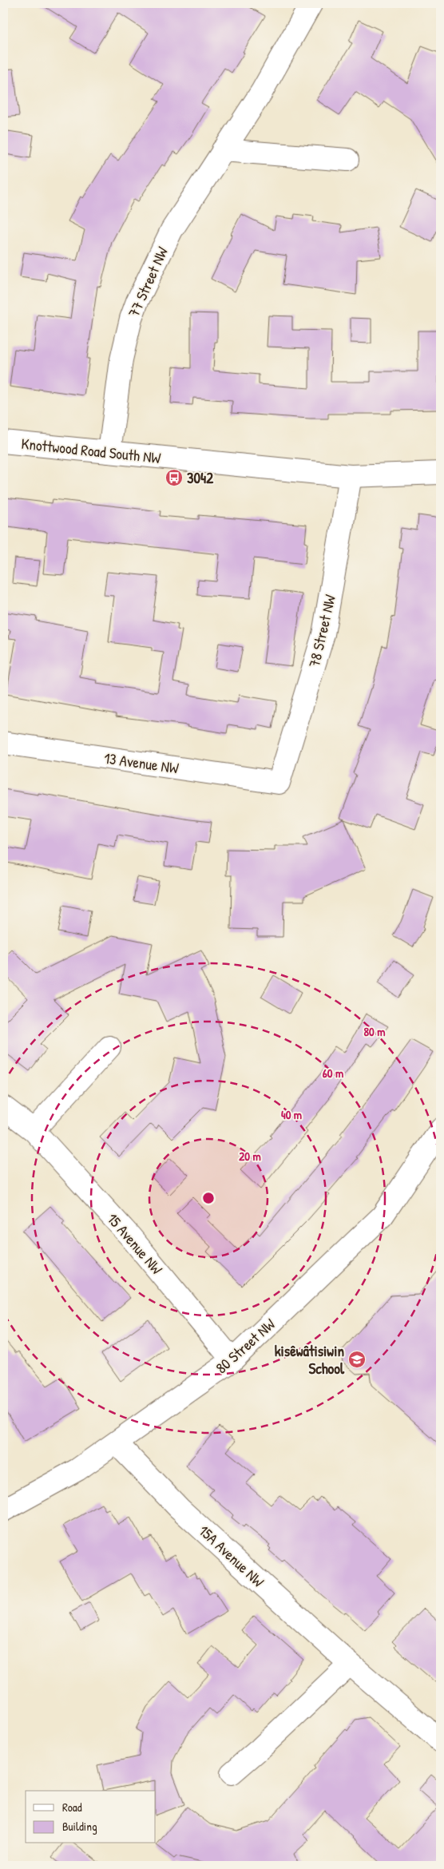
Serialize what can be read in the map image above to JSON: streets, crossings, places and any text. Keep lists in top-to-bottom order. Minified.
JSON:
{"streets":{"street":["77 Street NW","Knottwood Road South NW","78 Street NW","13 Avenue NW","15 Avenue NW","80 Street NW","15A Avenue NW"]},"crossings":[["77 Street NW","Knottwood Road South NW"],["Knottwood Road South NW","78 Street NW"],["78 Street NW","13 Avenue NW"],["15 Avenue NW","80 Street NW"],["80 Street NW","15A Avenue NW"]],"places":{"bus stop":["3042"],"school or university":["kisêwâtisiwin School"]},"legend":["Road","Building"],"rings":["80 m","60 m","40 m","20 m"]}
